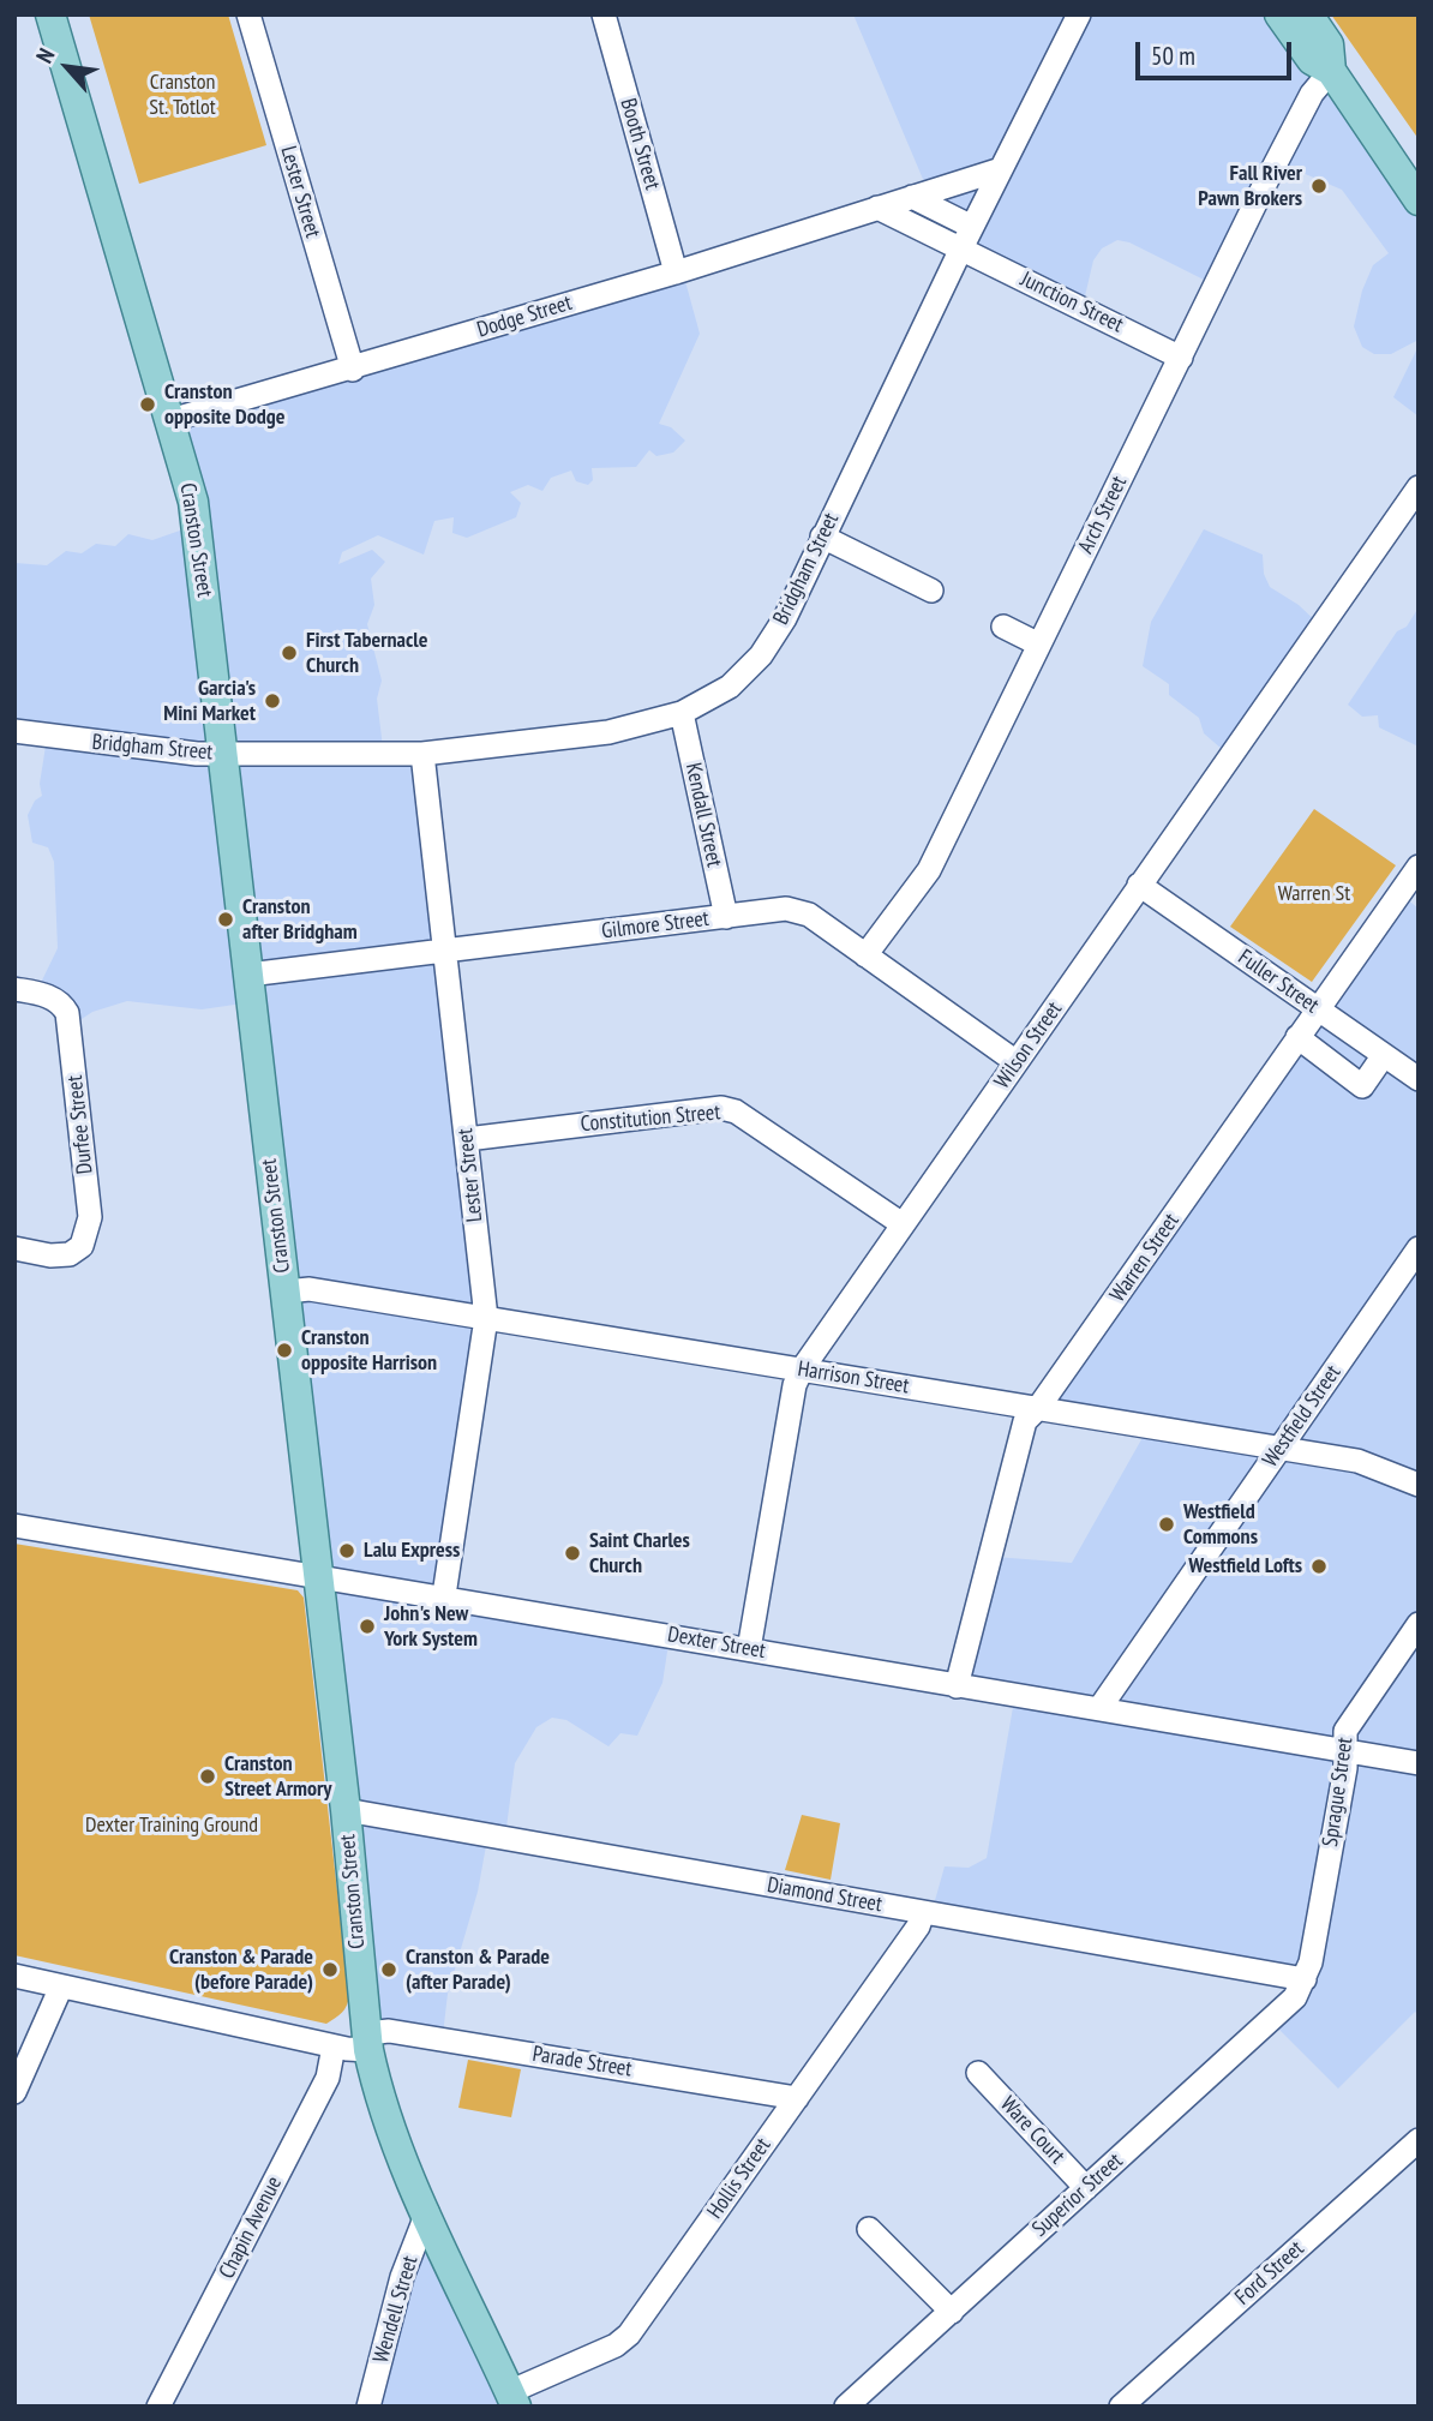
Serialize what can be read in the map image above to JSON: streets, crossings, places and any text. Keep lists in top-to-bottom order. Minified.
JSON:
{"streets":{"main road":["Cranston Street"],"street":["Booth Street","Lester Street","Junction Street","Dodge Street","Arch Street","Bridgham Street","Kendall Street","Gilmore Street","Fuller Street","Wilson Street","Constitution Street","Durfee Street","Warren Street","Harrison Street","Westfield Street","Dexter Street","Sprague Street","Diamond Street","Parade Street","Ware Court","Hollis Street","Superior Street","Chapin Avenue","Ford Street","Wendell Street"]},"crossings":[["Booth Street","Dodge Street"],["Lester Street","Dodge Street"],["Lester Street","Bridgham Street"],["Lester Street","Gilmore Street"],["Lester Street","Constitution Street"],["Lester Street","Harrison Street"],["Lester Street","Dexter Street"],["Junction Street","Arch Street"],["Junction Street","Bridgham Street"],["Dodge Street","Cranston Street"],["Dodge Street","Bridgham Street"],["Arch Street","Gilmore Street"],["Cranston Street","Bridgham Street"],["Cranston Street","Gilmore Street"],["Cranston Street","Harrison Street"],["Cranston Street","Dexter Street"],["Cranston Street","Diamond Street"],["Cranston Street","Parade Street"],["Cranston Street","Hollis Street"],["Cranston Street","Wendell Street"],["Bridgham Street","Kendall Street"],["Kendall Street","Gilmore Street"],["Gilmore Street","Wilson Street"],["Fuller Street","Wilson Street"],["Fuller Street","Warren Street"],["Wilson Street","Constitution Street"],["Wilson Street","Harrison Street"],["Wilson Street","Dexter Street"],["Warren Street","Harrison Street"],["Warren Street","Dexter Street"],["Harrison Street","Westfield Street"],["Westfield Street","Dexter Street"],["Dexter Street","Sprague Street"],["Sprague Street","Diamond Street"],["Sprague Street","Superior Street"],["Diamond Street","Hollis Street"],["Diamond Street","Superior Street"],["Parade Street","Hollis Street"],["Parade Street","Chapin Avenue"],["Ware Court","Superior Street"]],"parks":["Cranston St. Totlot","Warren St","Dexter Training Ground"],"places":["Fall River Pawn Brokers","Cranston opposite Dodge","First Tabernacle Church","Garcia's Mini Market","Cranston after Bridgham","Cranston opposite Harrison","Westfield Commons","Lalu Express","Saint Charles Church","Westfield Lofts","John's New York System","Cranston Street Armory","Cranston & Parade (before Parade)","Cranston & Parade (after Parade)"],"scale_bar":"50 m","north":"top left"}
